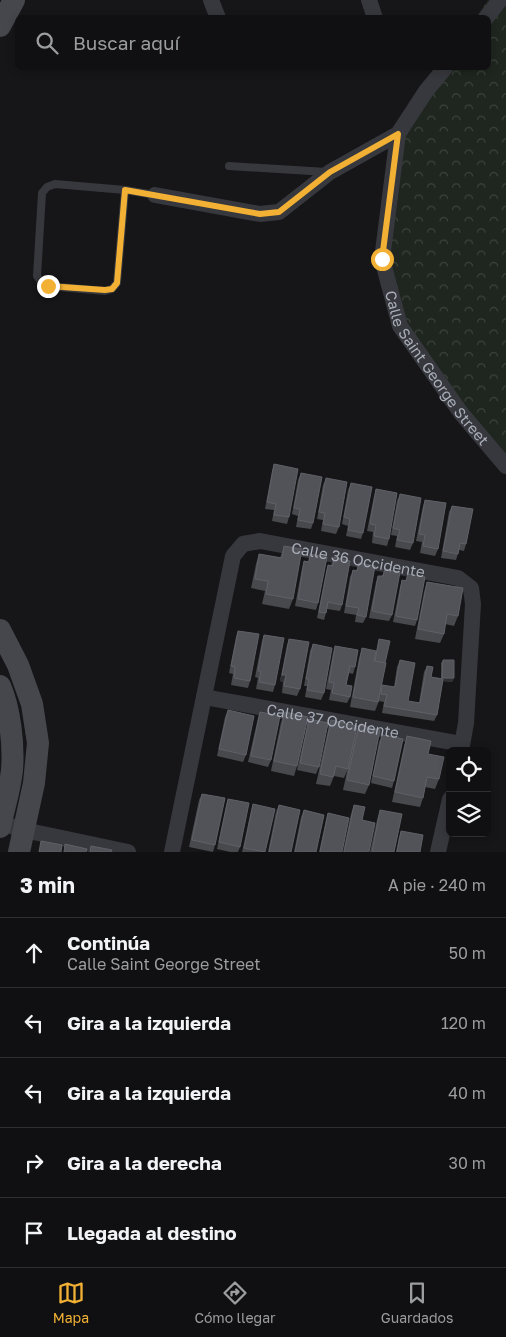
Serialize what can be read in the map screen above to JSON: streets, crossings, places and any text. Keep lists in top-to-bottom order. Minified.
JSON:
{"streets":{"street":["Calle Saint George Street","Calle 36 Occidente","Calle 37 Occidente"]},"crossings":[["Calle 36 Occidente","Calle 37 Occidente"]],"page":{"search":"Buscar aquí","heading":["3 min","A pie · 240 m"],"list":[["Continúa","Calle Saint George Street","50 m"],["Gira a la izquierda","120 m"],["Gira a la izquierda","40 m"],["Gira a la derecha","30 m"],"Llegada al destino"],"nav":["Mapa","Cómo llegar","Guardados"]}}
